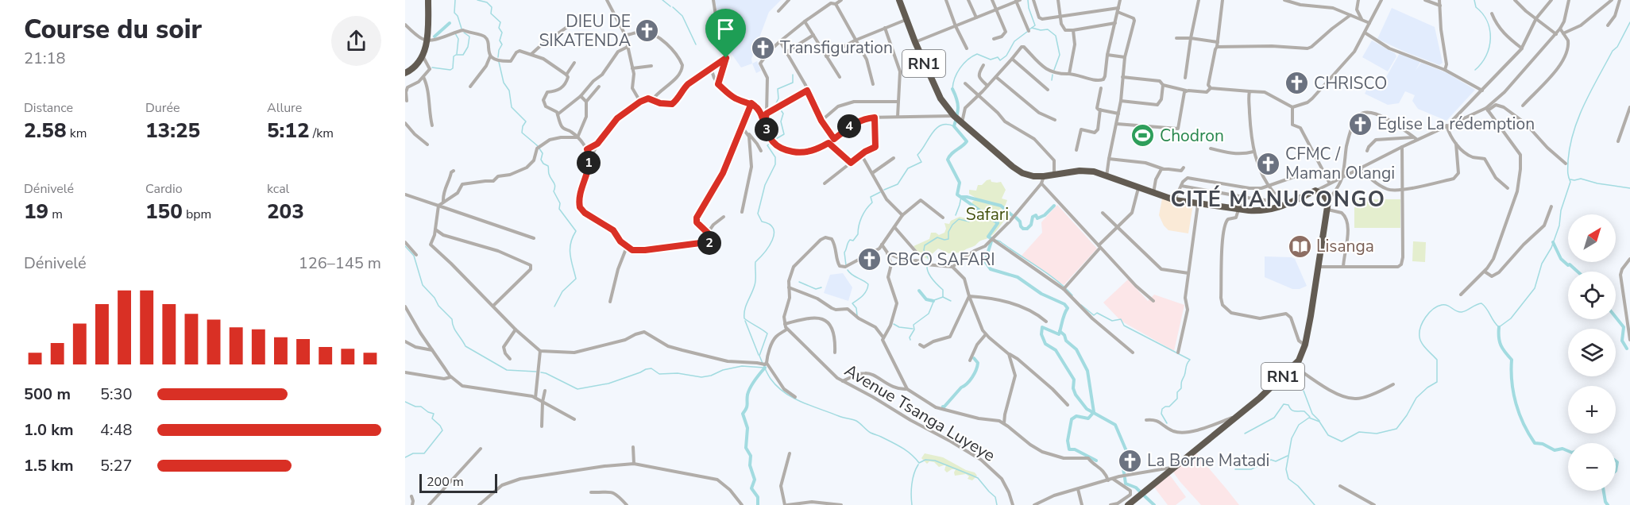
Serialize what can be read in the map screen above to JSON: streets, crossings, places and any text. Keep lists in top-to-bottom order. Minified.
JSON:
{"streets":{"highway":["RN1"],"street":["Avenue Tsanga Luyeye"]},"districts":["CITÉ MANUCONGO"],"parks":["Safari"],"places":{"church":["DIEU DE SIKATENDA","Transfiguration","CHRISCO","Eglise La rédemption","CFMC / Maman Olangi","CBCO SAFARI","La Borne Matadi"],"sports":["Chodron"],"library":["Lisanga"]},"scale_bar":"200 m","north":"top right","page":{"heading":["Course du soir","21:18"],"stats":[["Distance","2.58 km"],["Durée","13:25"],["Allure","5:12 /km"],["Dénivelé","19 m"],["Cardio","150 bpm"],["kcal","203"]],"pins":["4","3","1","2"],"map_buttons":["+","−"],"chart":["Dénivelé","126–145 m"],"list":[{"name":"500 m","note":"5:30"},{"name":"1.0 km","note":"4:48"},{"name":"1.5 km","note":"5:27"}],"scale":"200 m"}}
